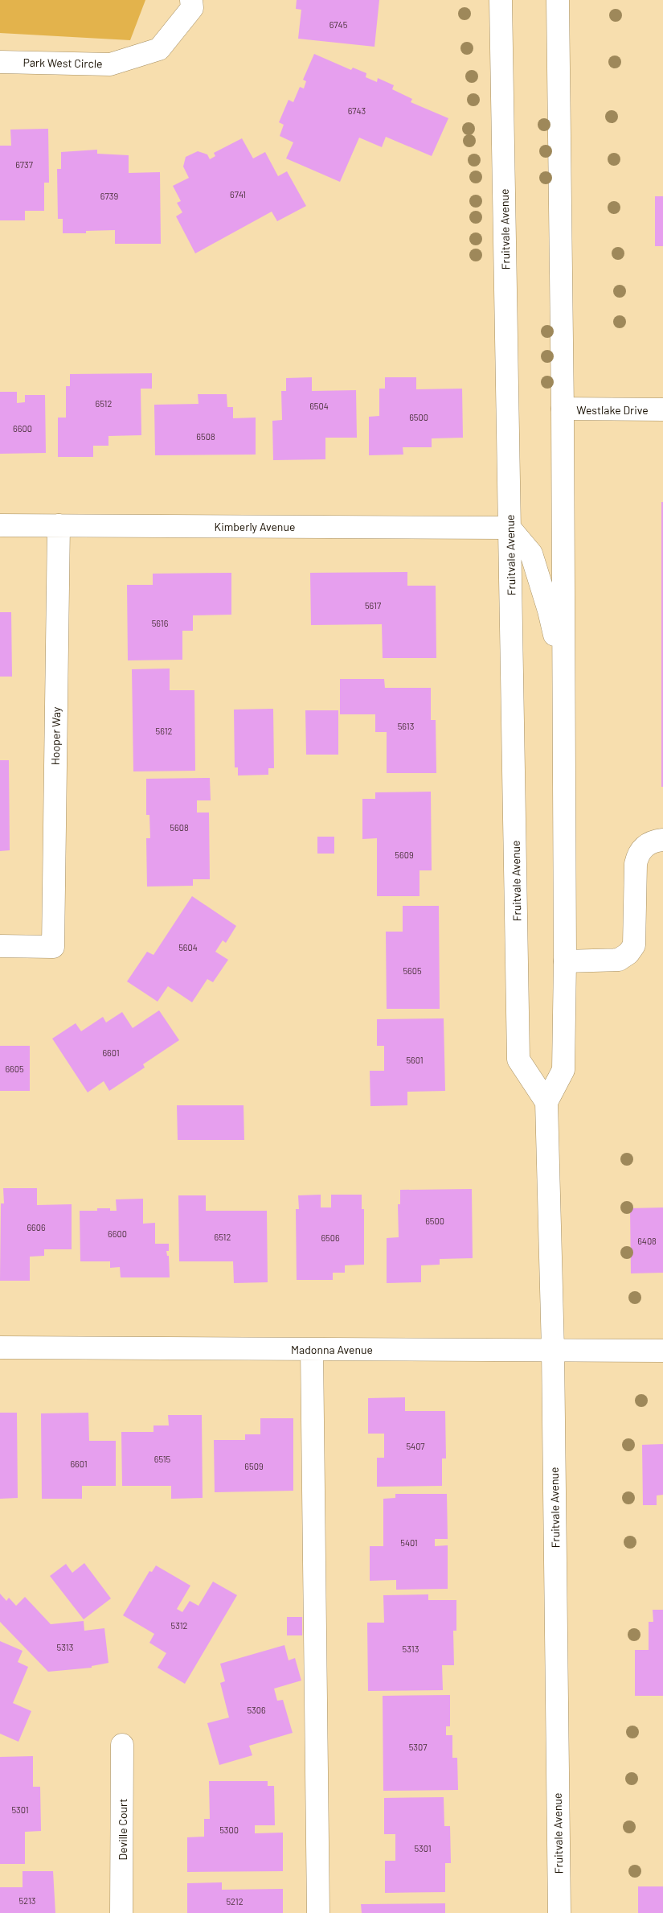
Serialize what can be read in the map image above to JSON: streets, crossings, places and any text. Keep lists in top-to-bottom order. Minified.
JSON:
{"streets":{"main road":["Park West Circle","Fruitvale Avenue","Westlake Drive","Kimberly Avenue","Hooper Way","Madonna Avenue","Deville Court"]},"crossings":[["Fruitvale Avenue","Kimberly Avenue"],["Fruitvale Avenue","Madonna Avenue"],["Kimberly Avenue","Hooper Way"]],"house_numbers":["6745","6743","6737","6741","6739","6512","6504","6500","6600","6508","5617","5616","5613","5612","5608","5609","5604","5605","6601","5601","6605","6500","6606","6600","6512","6506","6408","5407","6515","6601","6509","5401","5312","5313","5313","5306","5307","5301","5300","5301","5213","5212"]}
